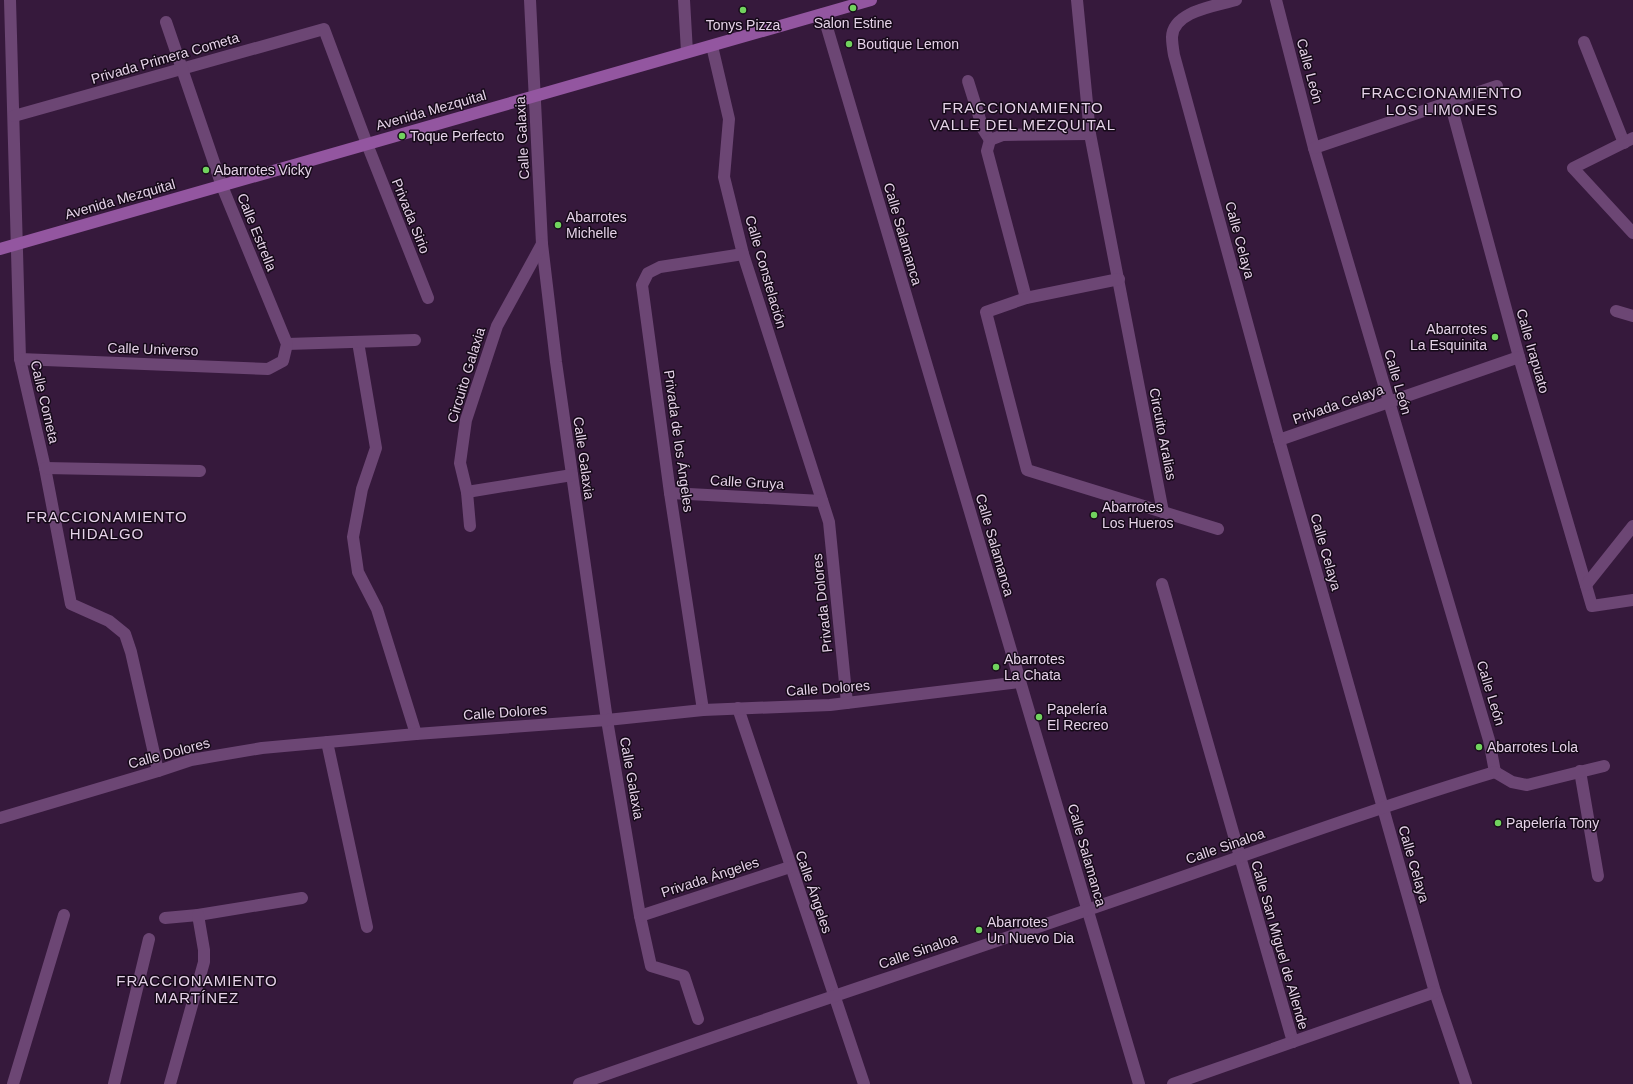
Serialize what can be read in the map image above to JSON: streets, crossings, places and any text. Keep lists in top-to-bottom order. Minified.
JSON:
{"streets":{"street":["Privada Primera Cometa","Calle León","Avenida Mezquital","Calle Galaxia","Privada Sirio","Calle Estrella","Calle Salamanca","Calle Celaya","Calle Constelación","Calle Universo","Calle Irapuato","Circuito Galaxia","Calle Cometa","Privada Celaya","Circuito Aralias","Privada de los Ángeles","Calle Gruya","Privada Dolores","Calle Dolores","Calle Sinaloa","Privada Ángeles","Calle Ángeles","Calle San Miguel de Allende"]},"crossings":[["Privada Primera Cometa","Privada Sirio"],["Privada Primera Cometa","Calle Estrella"],["Privada Primera Cometa","Calle Cometa"],["Calle León","Privada Celaya"],["Calle León","Calle Sinaloa"],["Avenida Mezquital","Calle Galaxia"],["Avenida Mezquital","Privada Sirio"],["Avenida Mezquital","Calle Estrella"],["Avenida Mezquital","Calle Salamanca"],["Avenida Mezquital","Calle Constelación"],["Avenida Mezquital","Calle Cometa"],["Calle Galaxia","Circuito Galaxia"],["Calle Galaxia","Calle Dolores"],["Calle Galaxia","Privada Ángeles"],["Calle Estrella","Calle Universo"],["Calle Salamanca","Calle Dolores"],["Calle Salamanca","Calle Sinaloa"],["Calle Celaya","Privada Celaya"],["Calle Celaya","Calle Sinaloa"],["Calle Constelación","Privada de los Ángeles"],["Calle Constelación","Calle Gruya"],["Calle Constelación","Privada Dolores"],["Calle Universo","Calle Cometa"],["Calle Irapuato","Privada Celaya"],["Calle Cometa","Calle Dolores"],["Privada de los Ángeles","Calle Gruya"],["Privada de los Ángeles","Calle Dolores"],["Calle Gruya","Privada Dolores"],["Privada Dolores","Calle Dolores"],["Calle Dolores","Calle Ángeles"],["Calle Sinaloa","Calle Ángeles"],["Calle Sinaloa","Calle San Miguel de Allende"],["Privada Ángeles","Calle Ángeles"]],"districts":["FRACCIONAMIENTO LOS LIMONES","FRACCIONAMIENTO VALLE DEL MEZQUITAL","FRACCIONAMIENTO HIDALGO","FRACCIONAMIENTO MARTÍNEZ"],"places":["Salon Estine","Tonys Pizza","Boutique Lemon","Toque Perfecto","Abarrotes Vicky","Abarrotes Michelle","Abarrotes La Esquinita","Abarrotes Los Hueros","Abarrotes La Chata","Papelería El Recreo","Abarrotes Lola","Papelería Tony","Abarrotes Un Nuevo Dia"]}
